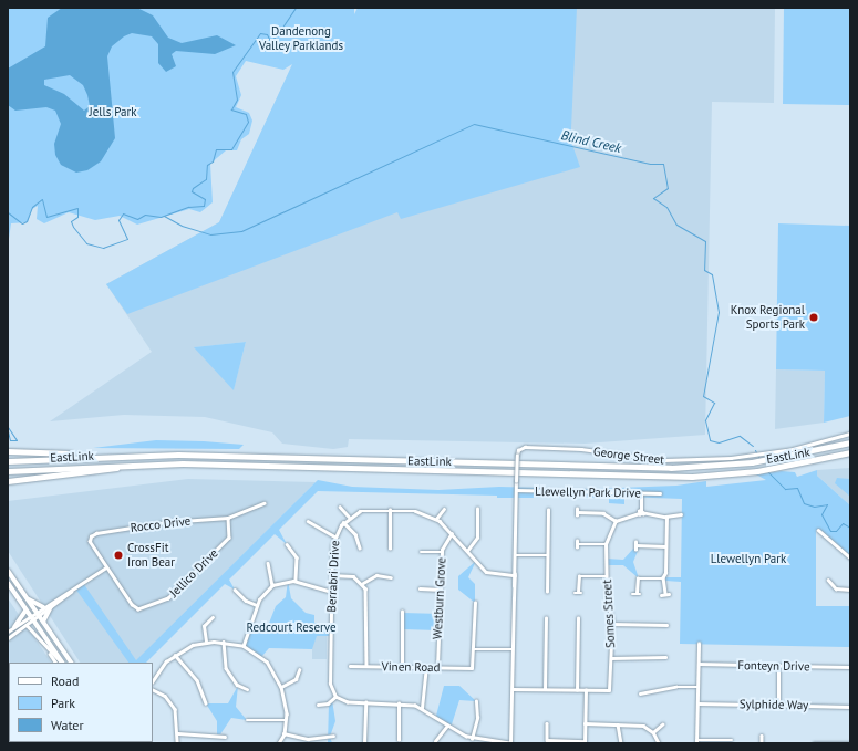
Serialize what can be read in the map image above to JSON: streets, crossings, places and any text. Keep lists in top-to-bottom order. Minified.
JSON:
{"streets":{"highway":["EastLink"],"street":["George Street","Llewellyn Park Drive","Rocco Drive","Jellico Drive","Berrabri Drive","Westburn Grove","Somes Street","Fonteyn Drive","Vinen Road","Sylphide Way"]},"crossings":[["George Street","Llewellyn Park Drive"],["George Street","Berrabri Drive"],["George Street","Somes Street"],["Rocco Drive","Jellico Drive"],["Berrabri Drive","Westburn Grove"],["Westburn Grove","Vinen Road"]],"water":["Blind Creek"],"parks":["Dandenong Valley Parklands","Jells Park","Llewellyn Park","Redcourt Reserve"],"places":["Knox Regional Sports Park","CrossFit Iron Bear"],"legend":["Road","Park","Water"]}
